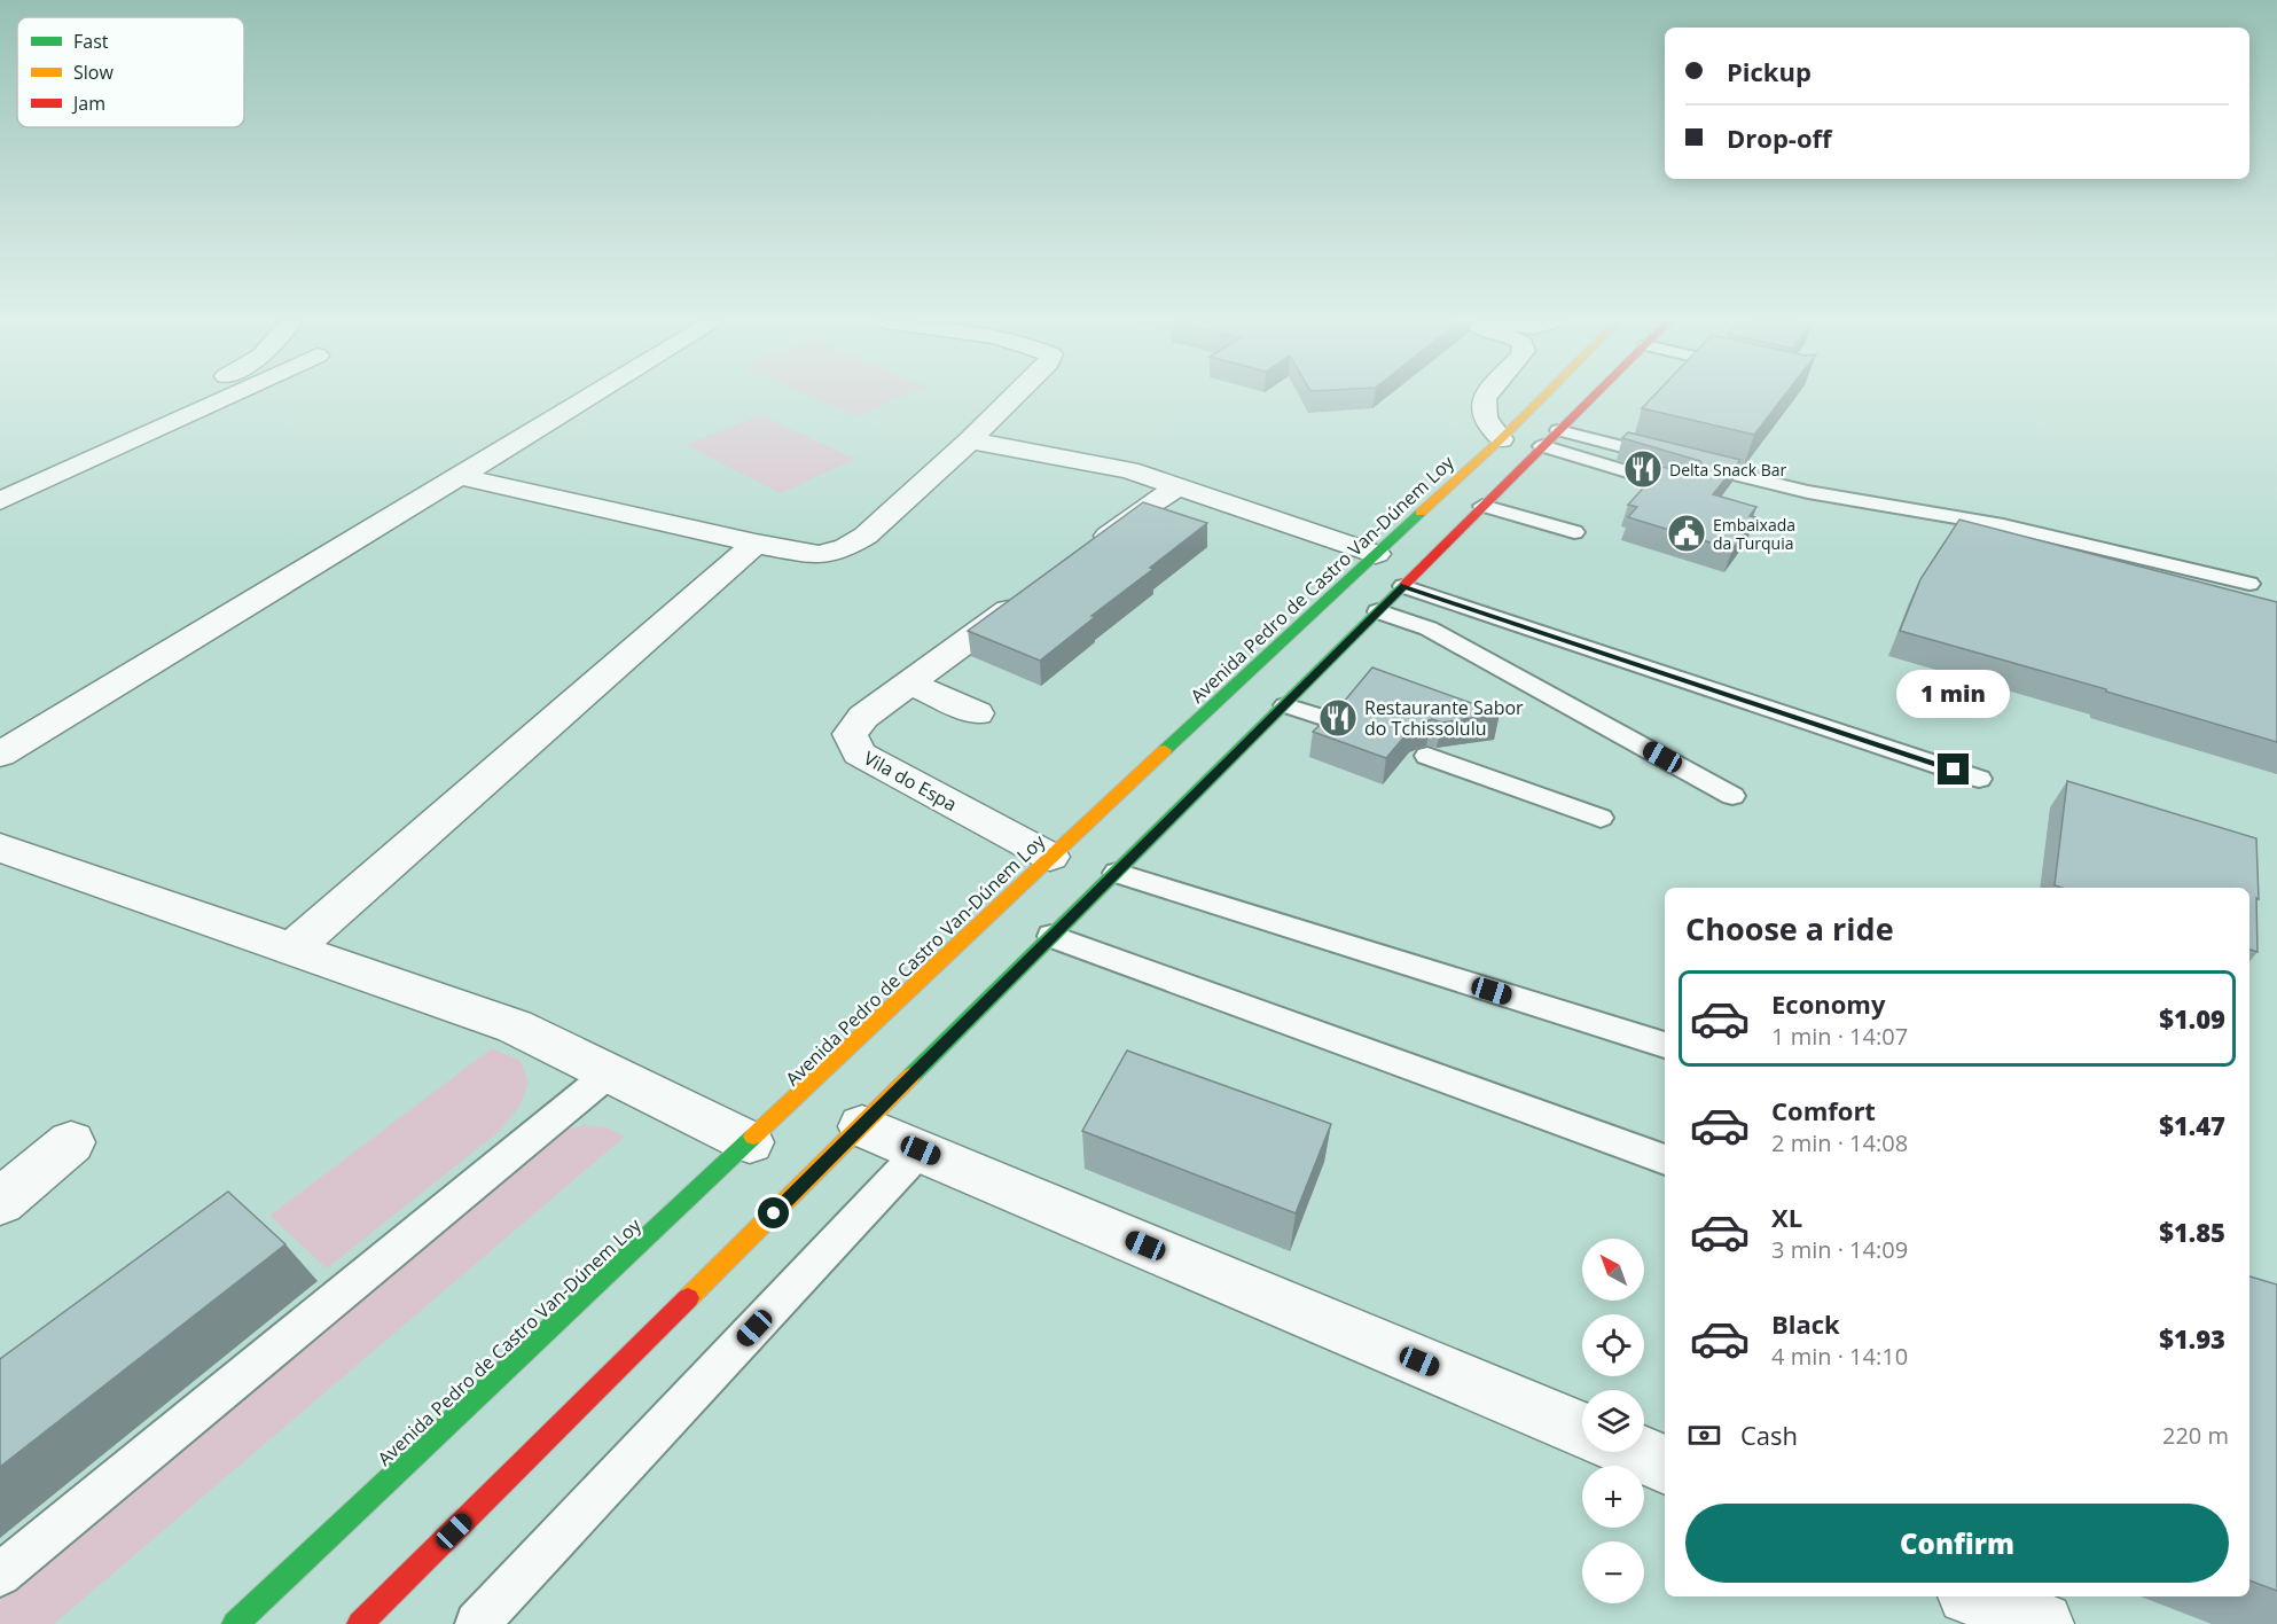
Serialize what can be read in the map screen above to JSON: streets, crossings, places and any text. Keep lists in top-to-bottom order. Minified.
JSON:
{"streets":{"highway":["Avenida Pedro de Castro Van-Dúnem Loy"],"street":["Vila do Espa"]},"crossings":[["Avenida Pedro de Castro Van-Dúnem Loy","Vila do Espa"]],"places":{"restaurant":["Delta Snack Bar","Restaurante Sabor do Tchissolulu"],"public building":["Embaixada da Turquia"]},"legend":["Fast","Slow","Jam"],"north":"top left","page":{"banner":["Pickup","Drop-off"],"bubble":"1 min","heading":"Choose a ride","list":[{"name":"Economy","note":"1 min · 14:07","value":"$1.09"},{"name":"Comfort","note":"2 min · 14:08","value":"$1.47"},{"name":"XL","note":"3 min · 14:09","value":"$1.85"},{"name":"Black","note":"4 min · 14:10","value":"$1.93"}],"map_buttons":["+","−"],"pay":["Cash","220 m"],"buttons":"Confirm"}}
